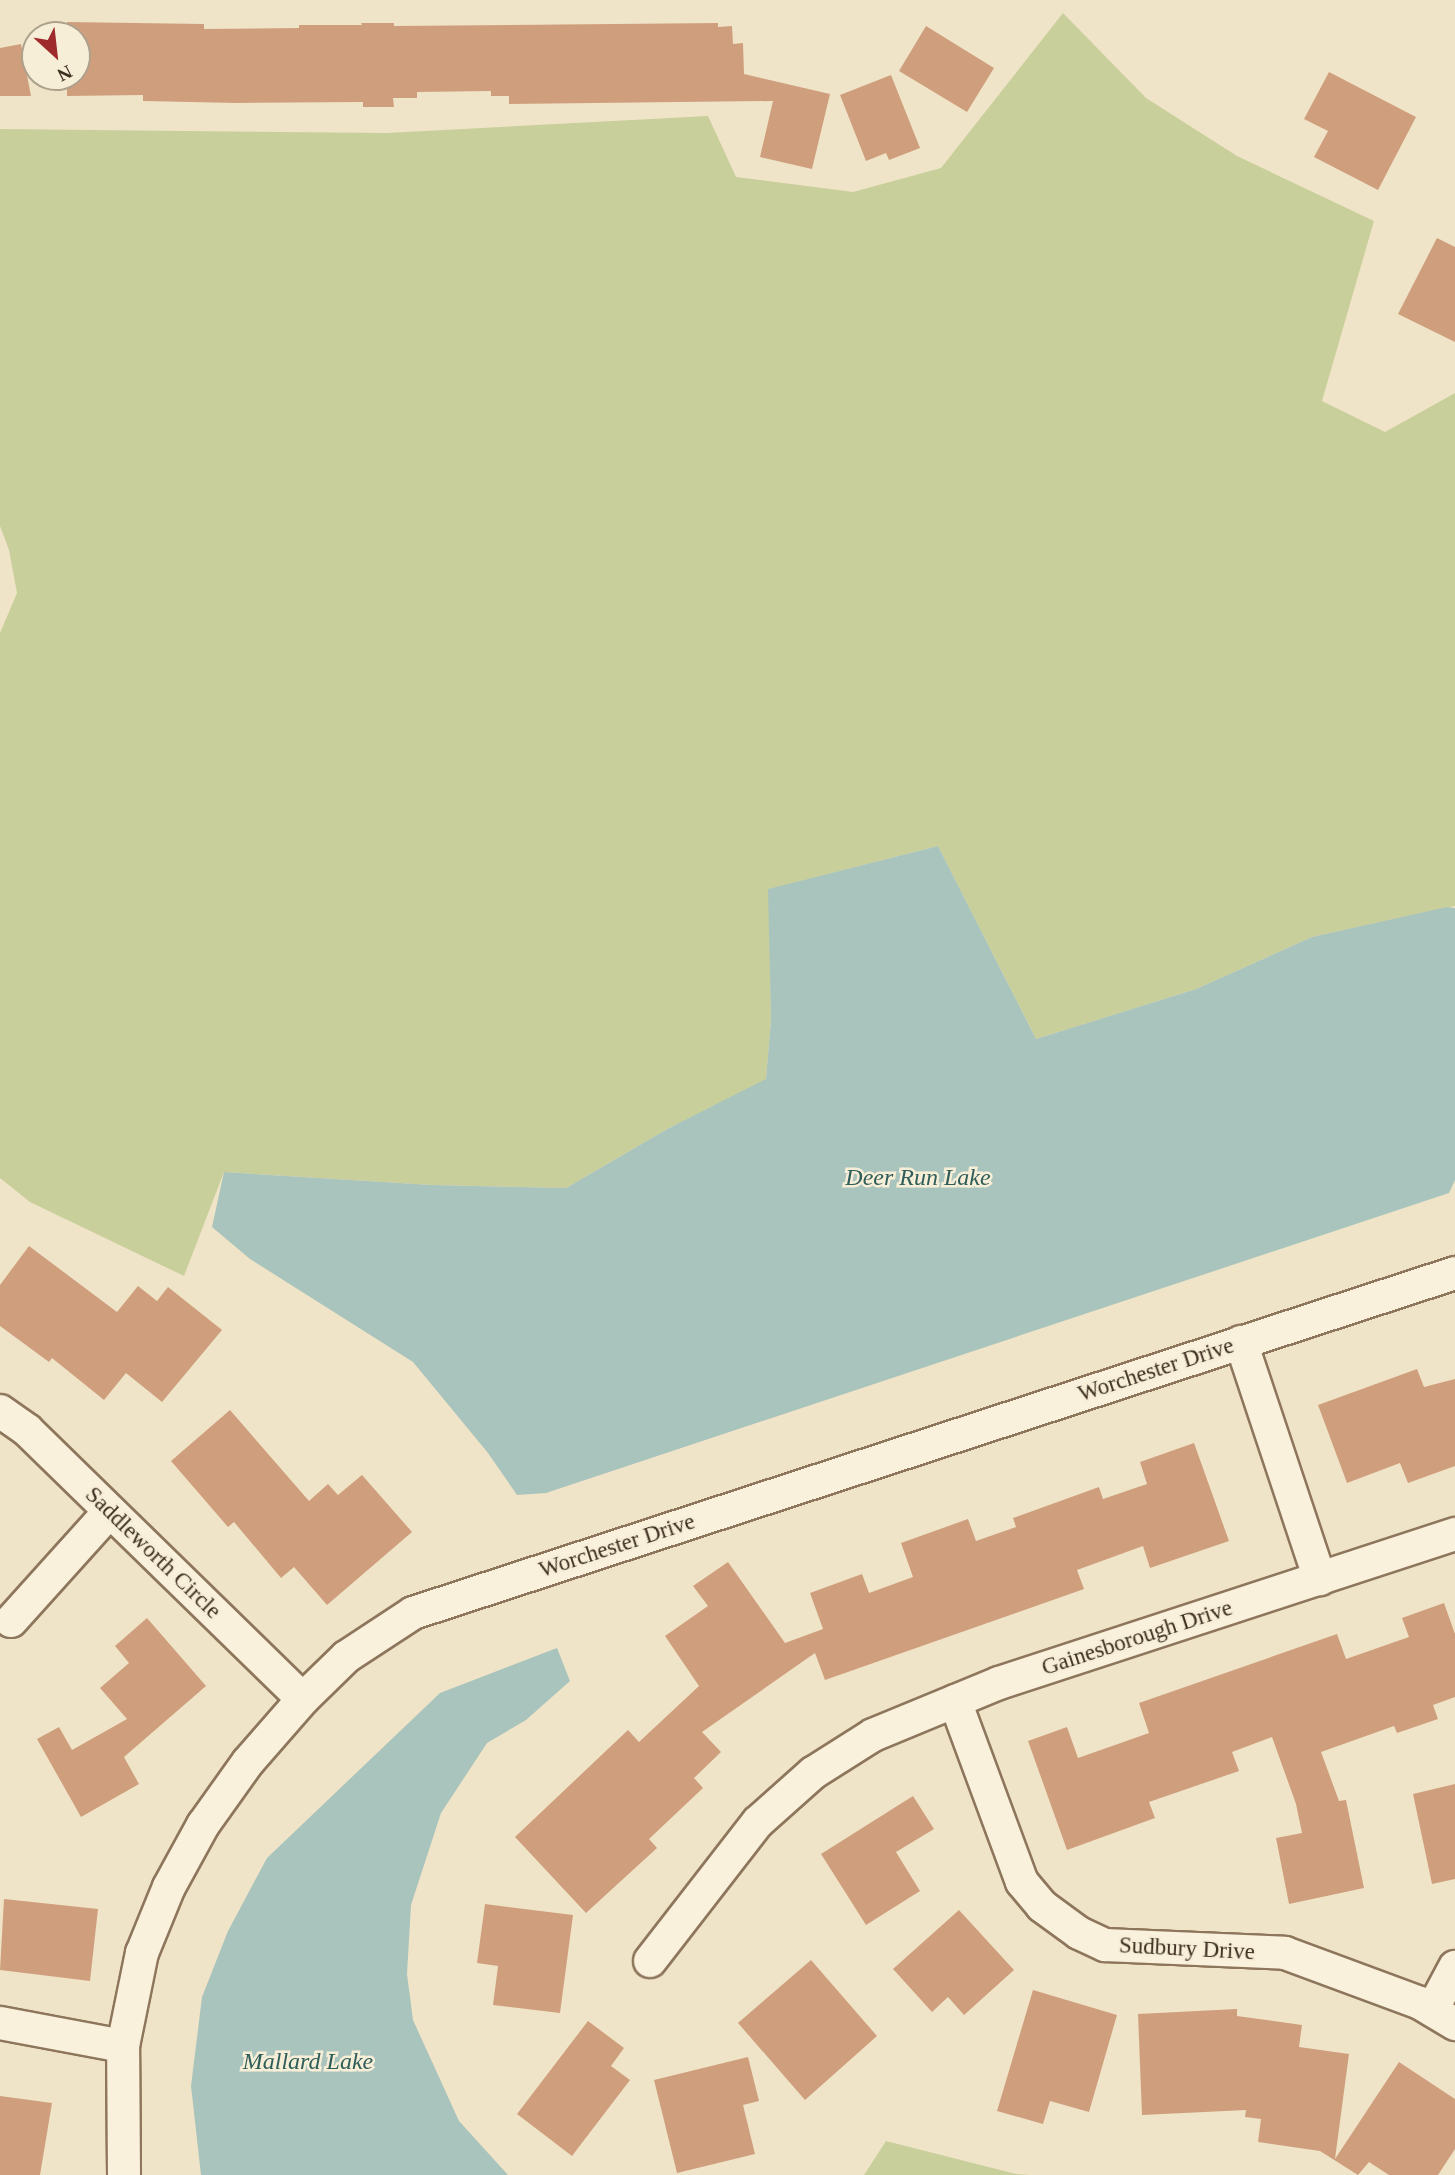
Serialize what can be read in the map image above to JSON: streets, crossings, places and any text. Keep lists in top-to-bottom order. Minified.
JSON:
{"streets":{"street":["Worchester Drive","Saddleworth Circle","Gainesborough Drive","Sudbury Drive"]},"crossings":[["Worchester Drive","Saddleworth Circle"],["Gainesborough Drive","Sudbury Drive"]],"water":["Deer Run Lake","Mallard Lake"],"north":"bottom right"}
